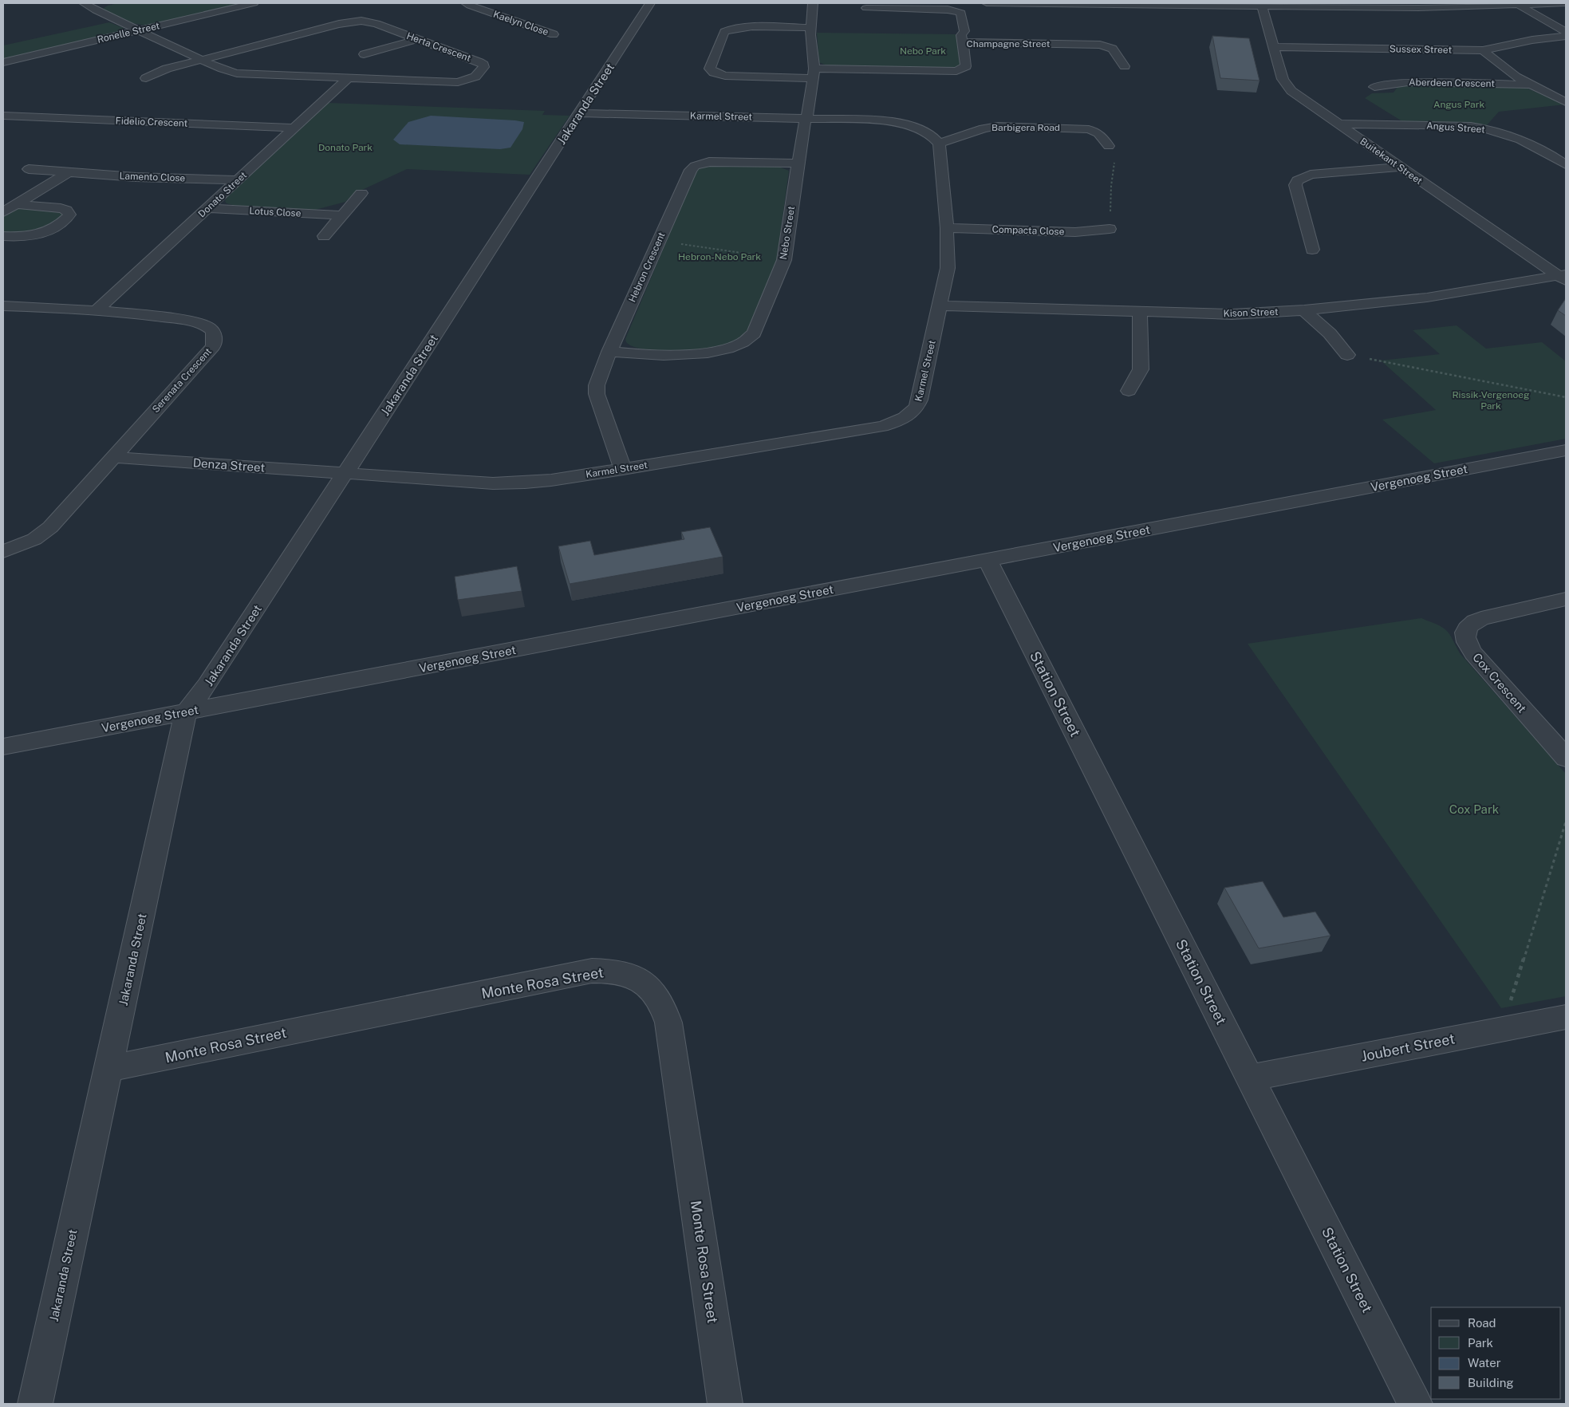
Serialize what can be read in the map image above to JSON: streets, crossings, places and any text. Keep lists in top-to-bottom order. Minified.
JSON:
{"streets":{"street":["Kaelyn Close","Ronelle Street","Champagne Street","Herta Crescent","Sussex Street","Aberdeen Crescent","Jakaranda Street","Karmel Street","Fidelio Crescent","Barbigera Road","Angus Street","Buitekant Street","Lamento Close","Donato Street","Lotus Close","Compacta Close","Nebo Street","Hebron Crescent","Kison Street","Serenata Crescent","Denza Street","Vergenoeg Street","Cox Crescent","Station Street","Monte Rosa Street","Joubert Street"]},"crossings":[["Ronelle Street","Herta Crescent"],["Champagne Street","Nebo Street"],["Herta Crescent","Donato Street"],["Sussex Street","Buitekant Street"],["Jakaranda Street","Karmel Street"],["Jakaranda Street","Denza Street"],["Jakaranda Street","Vergenoeg Street"],["Jakaranda Street","Monte Rosa Street"],["Karmel Street","Barbigera Road"],["Karmel Street","Compacta Close"],["Karmel Street","Nebo Street"],["Karmel Street","Hebron Crescent"],["Karmel Street","Kison Street"],["Karmel Street","Denza Street"],["Fidelio Crescent","Donato Street"],["Angus Street","Buitekant Street"],["Buitekant Street","Kison Street"],["Lamento Close","Donato Street"],["Donato Street","Lotus Close"],["Donato Street","Serenata Crescent"],["Nebo Street","Hebron Crescent"],["Serenata Crescent","Denza Street"],["Vergenoeg Street","Station Street"],["Station Street","Joubert Street"]],"parks":["Nebo Park","Angus Park","Donato Park","Hebron-Nebo Park","Rissik-Vergenoeg Park","Cox Park"],"legend":["Road","Park","Water","Building"]}
